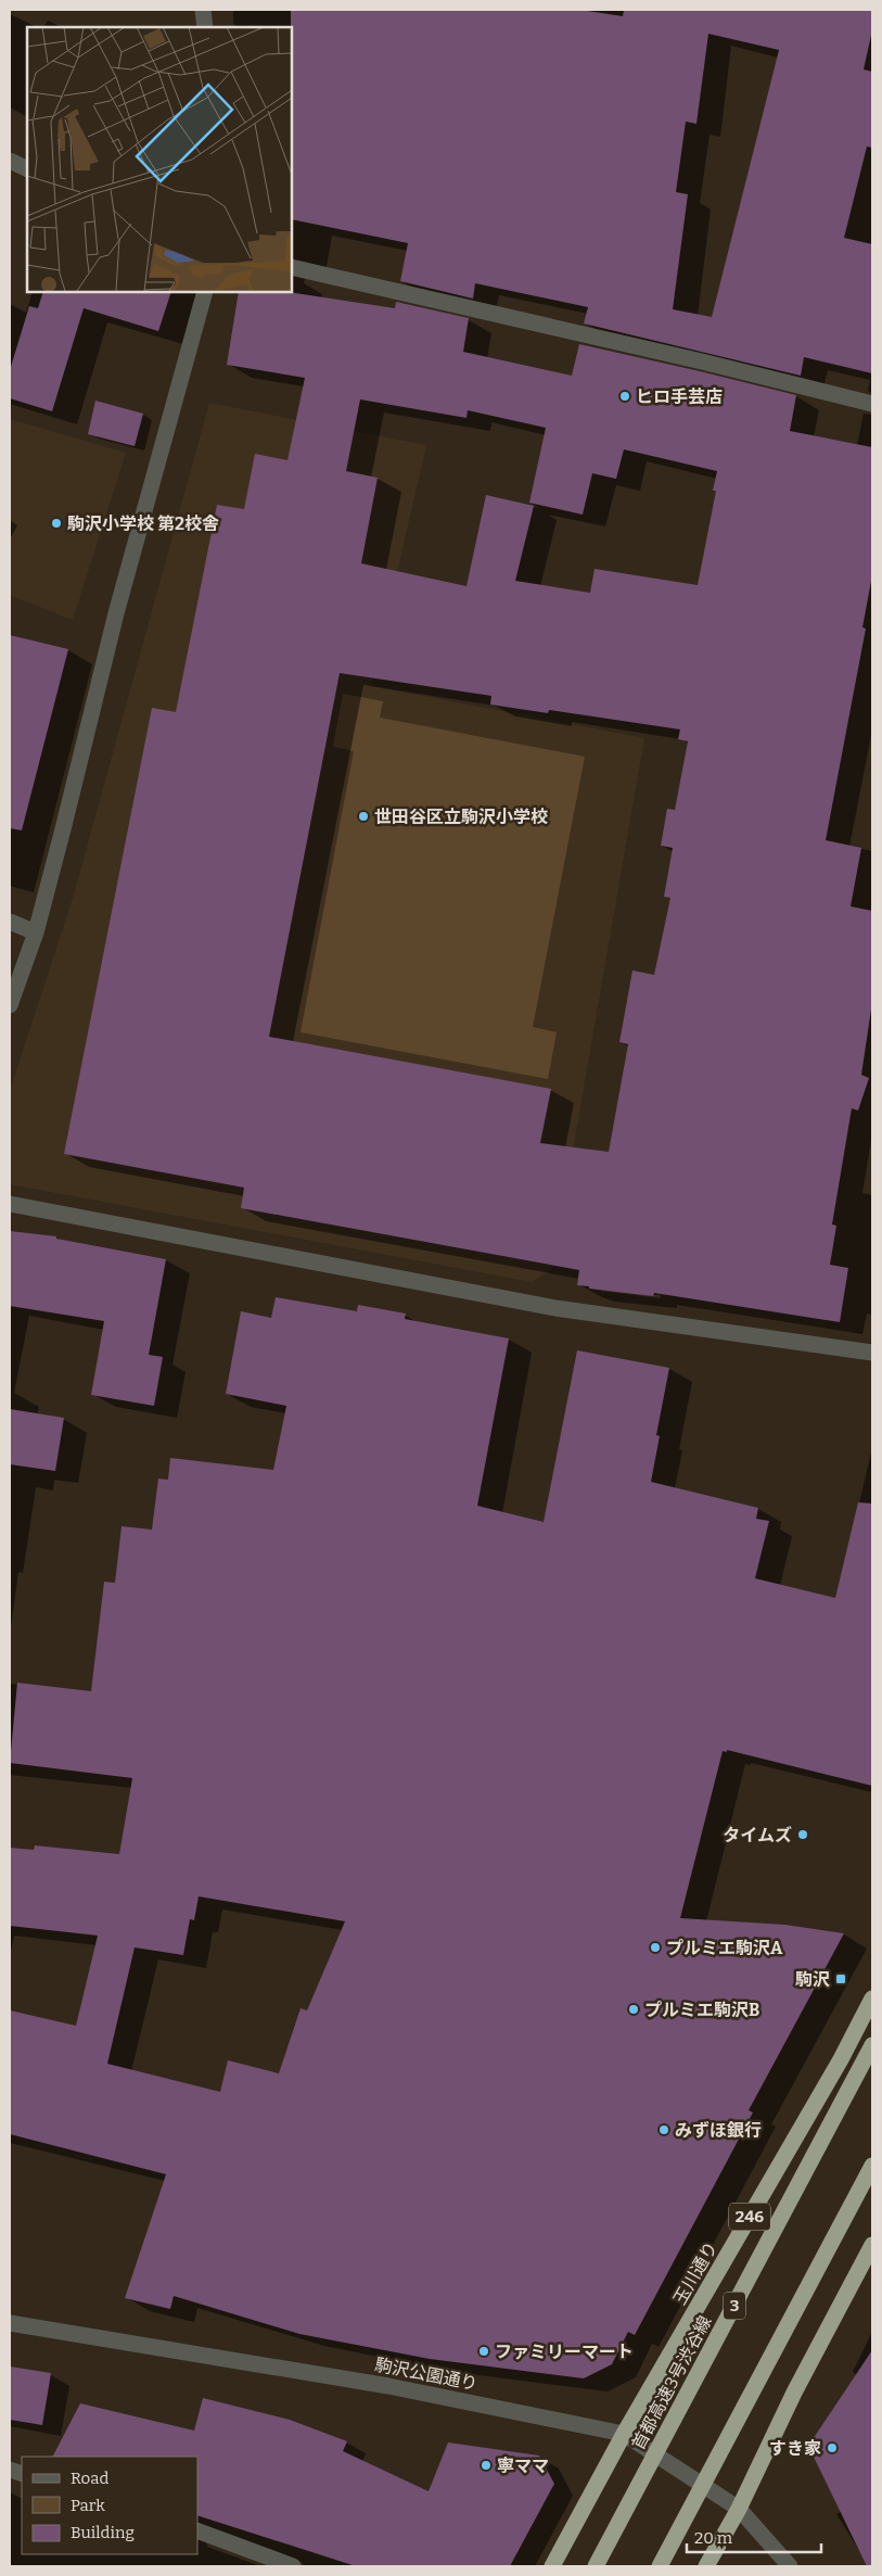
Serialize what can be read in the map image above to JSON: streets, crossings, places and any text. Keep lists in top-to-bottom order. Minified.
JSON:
{"streets":{"highway":["246","玉川通り","3","首都高速3号渋谷線"],"street":["駒沢公園通り"]},"crossings":[["玉川通り","駒沢公園通り"]],"places":{"other":["ヒロ手芸店","駒沢小学校 第2校舎","世田谷区立駒沢小学校","タイムズ","プルミエ駒沢A","プルミエ駒沢B","みずほ銀行","ファミリーマート","すき家","寧ママ"],"transit":["駒沢"]},"legend":["Road","Park","Building"],"scale_bar":"20 m"}
